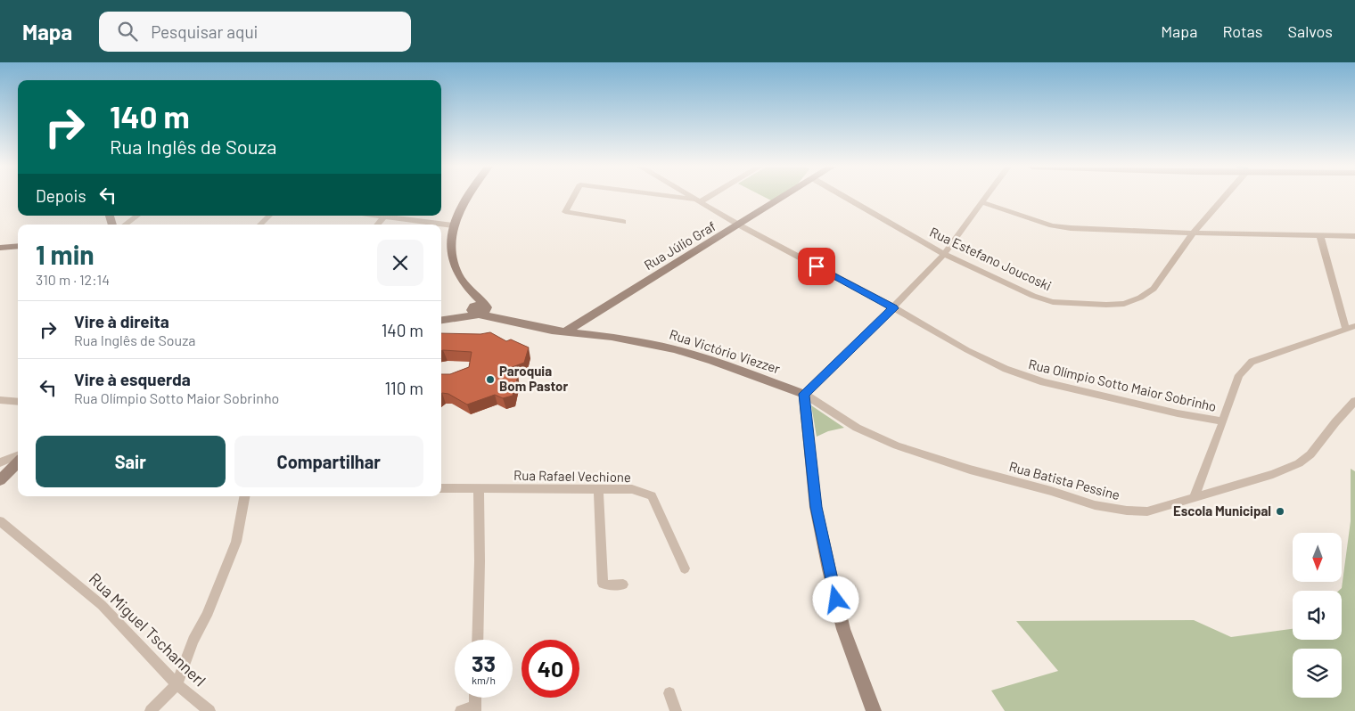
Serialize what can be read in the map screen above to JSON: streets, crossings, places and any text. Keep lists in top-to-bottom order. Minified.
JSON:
{"streets":{"street":["Rua Júlio Graf","Rua Estefano Joucoski","Rua Victório Viezzer","Rua Olímpio Sotto Maior Sobrinho","Rua Rafael Vechione","Rua Batista Pessine","Rua Miguel Tschannerl"]},"crossings":[["Rua Júlio Graf","Rua Victório Viezzer"],["Rua Júlio Graf","Rua Olímpio Sotto Maior Sobrinho"],["Rua Victório Viezzer","Rua Batista Pessine"]],"places":["Paroquia Bom Pastor","Escola Municipal"],"north":"bottom","page":{"header":"Mapa","search":"Pesquisar aqui","nav":["Mapa","Rotas","Salvos"],"turn":["140 m","Rua Inglês de Souza"],"then":"Depois","heading":["1 min","310 m · 12:14"],"list":[{"name":"Vire à direita","note":"Rua Inglês de Souza","value":"140 m"},{"name":"Vire à esquerda","note":"Rua Olímpio Sotto Maior Sobrinho","value":"110 m"}],"buttons":["Sair","Compartilhar"],"speed":"33 km/h","limit":"40"}}
